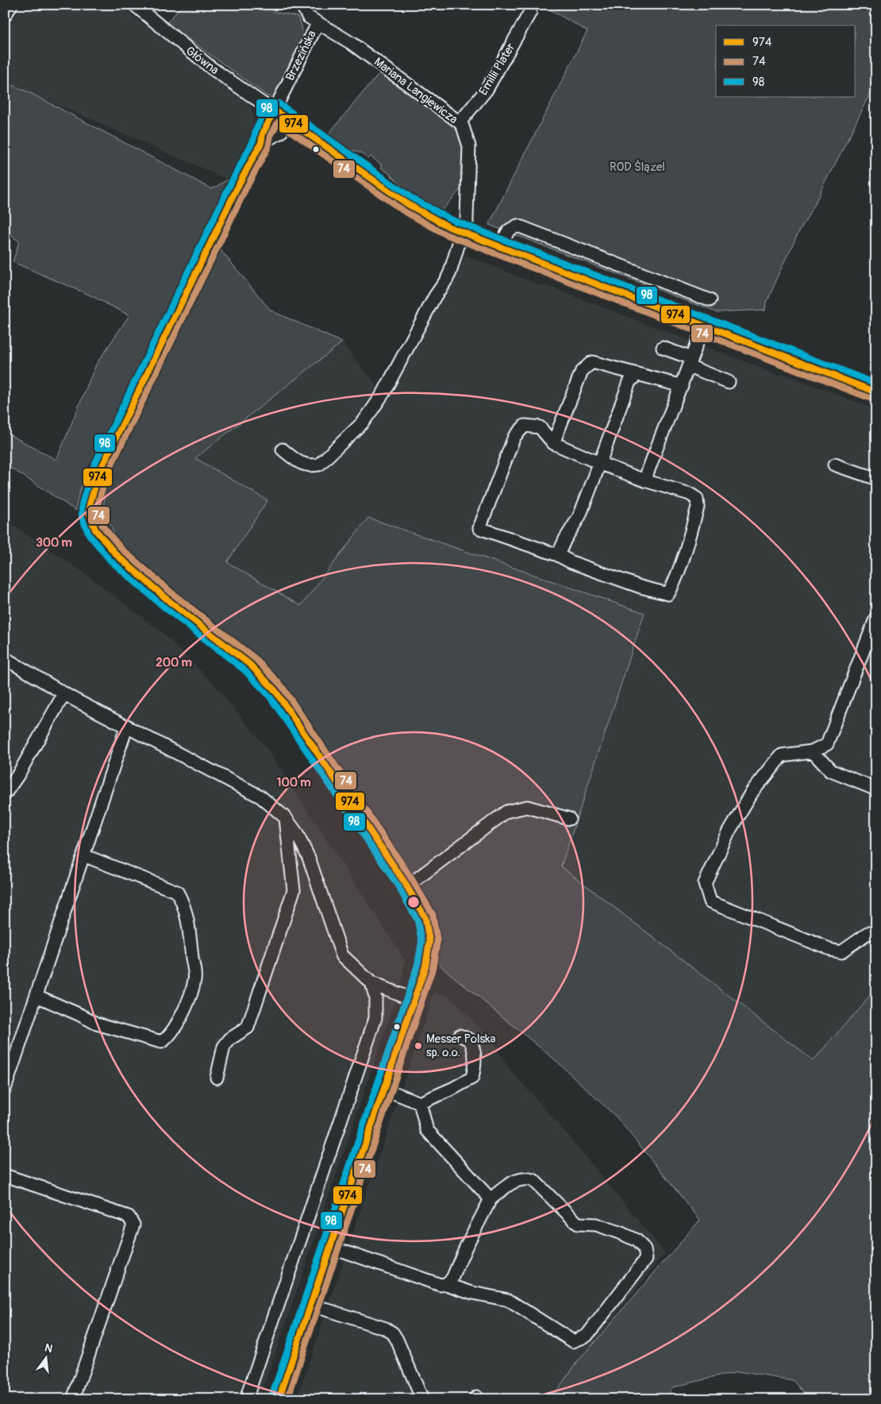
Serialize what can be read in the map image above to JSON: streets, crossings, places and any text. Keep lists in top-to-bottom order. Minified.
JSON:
{"streets":{"street":["Brzezińska","Główna","Emilii Plater","Mariana Langiewicza"]},"crossings":[["Brzezińska","Główna"],["Brzezińska","Mariana Langiewicza"],["Główna","Mariana Langiewicza"],["Emilii Plater","Mariana Langiewicza"]],"parks":["ROD Ślązel"],"places":["Messer Polska sp. o.o."],"lines":["transit line 98","transit line 974","transit line 74"],"legend":["974","74","98"],"north":"top","rings":["300 m","200 m","100 m"]}
